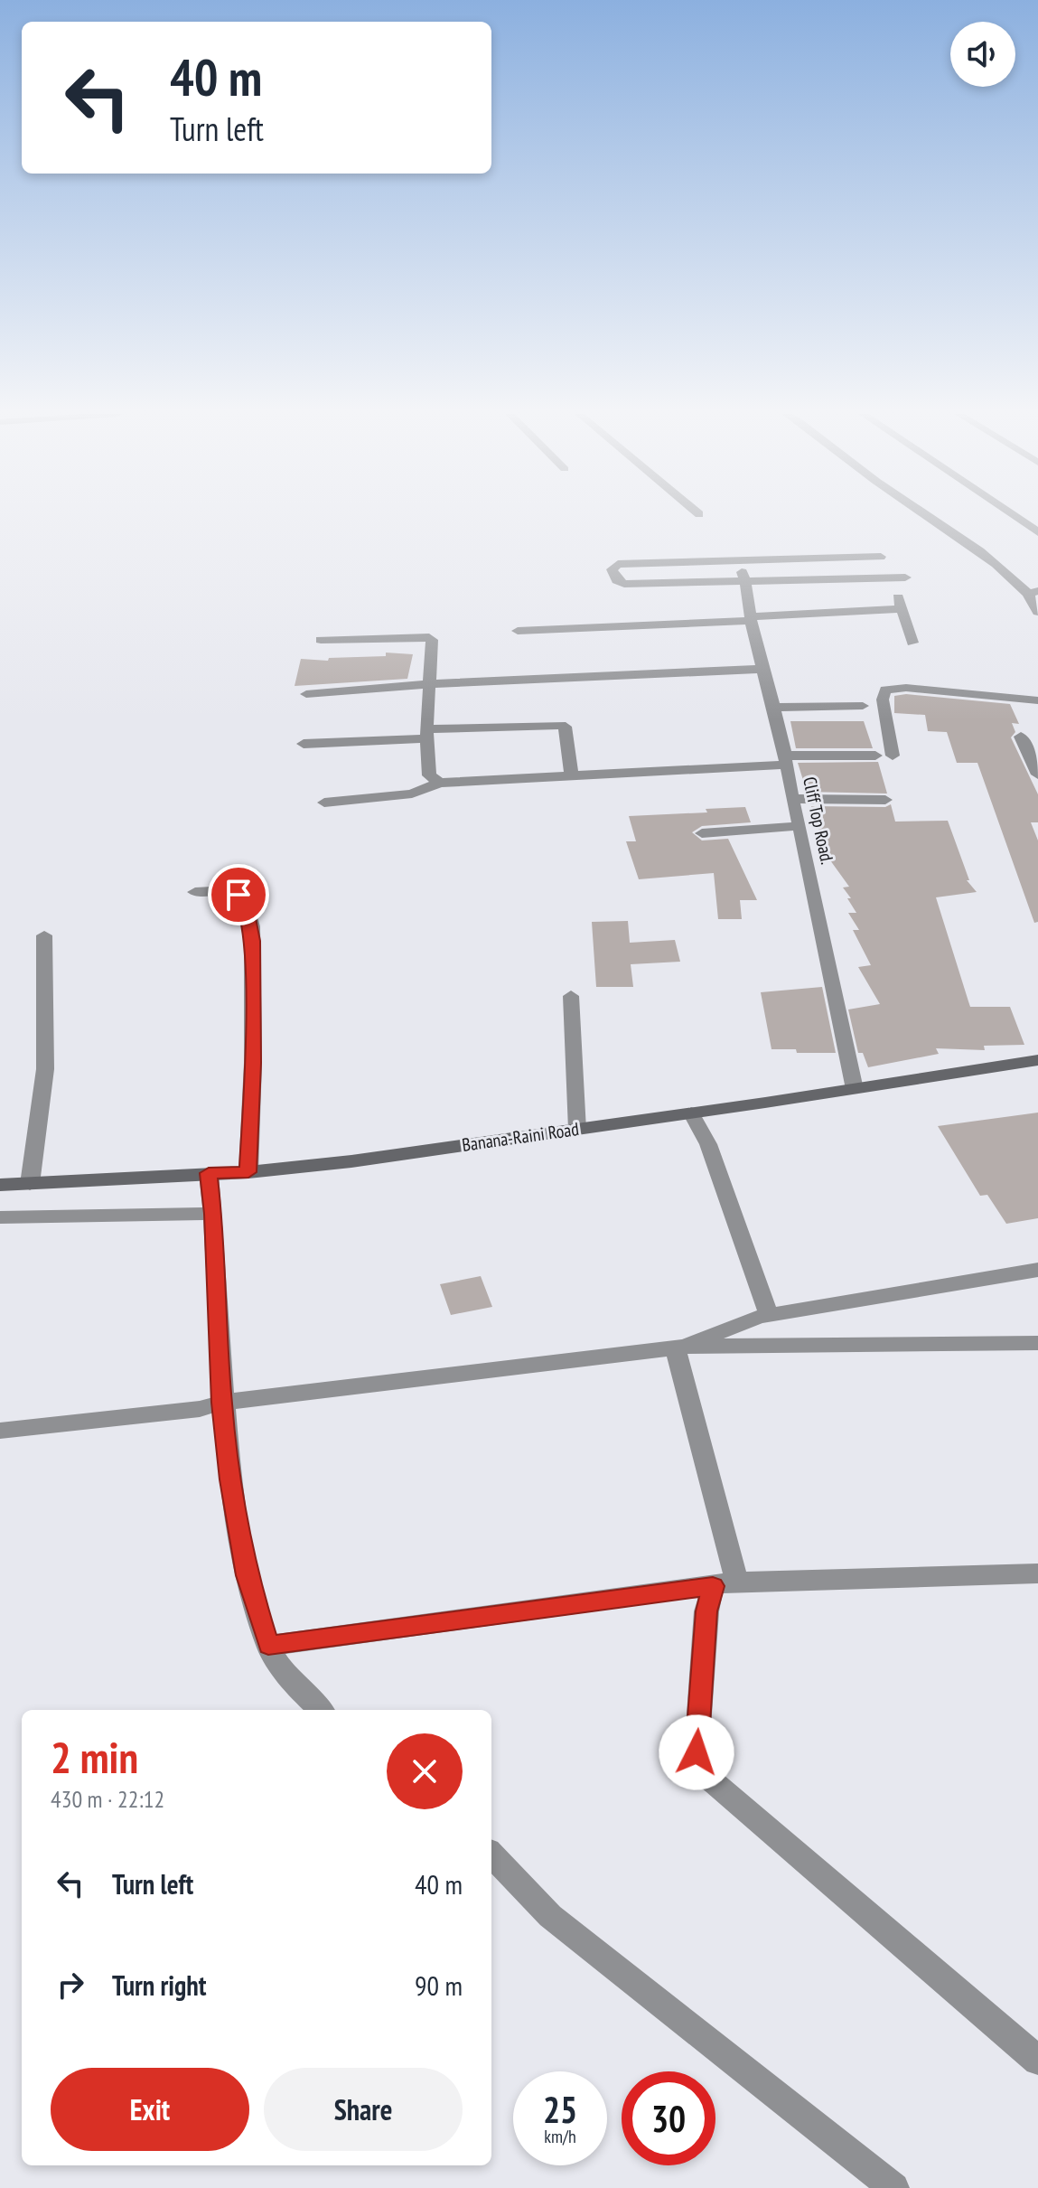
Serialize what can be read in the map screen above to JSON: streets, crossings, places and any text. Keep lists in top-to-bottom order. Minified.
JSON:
{"streets":{"main road":["Banana-Raini Road"],"street":["Cliff Top Road."]},"crossings":[["Cliff Top Road.","Banana-Raini Road"]],"page":{"turn":["40 m","Turn left"],"heading":["2 min","430 m · 22:12"],"list":[{"name":"Turn left","value":"40 m"},{"name":"Turn right","value":"90 m"}],"buttons":["Exit","Share"],"speed":"25 km/h","limit":"30"}}
